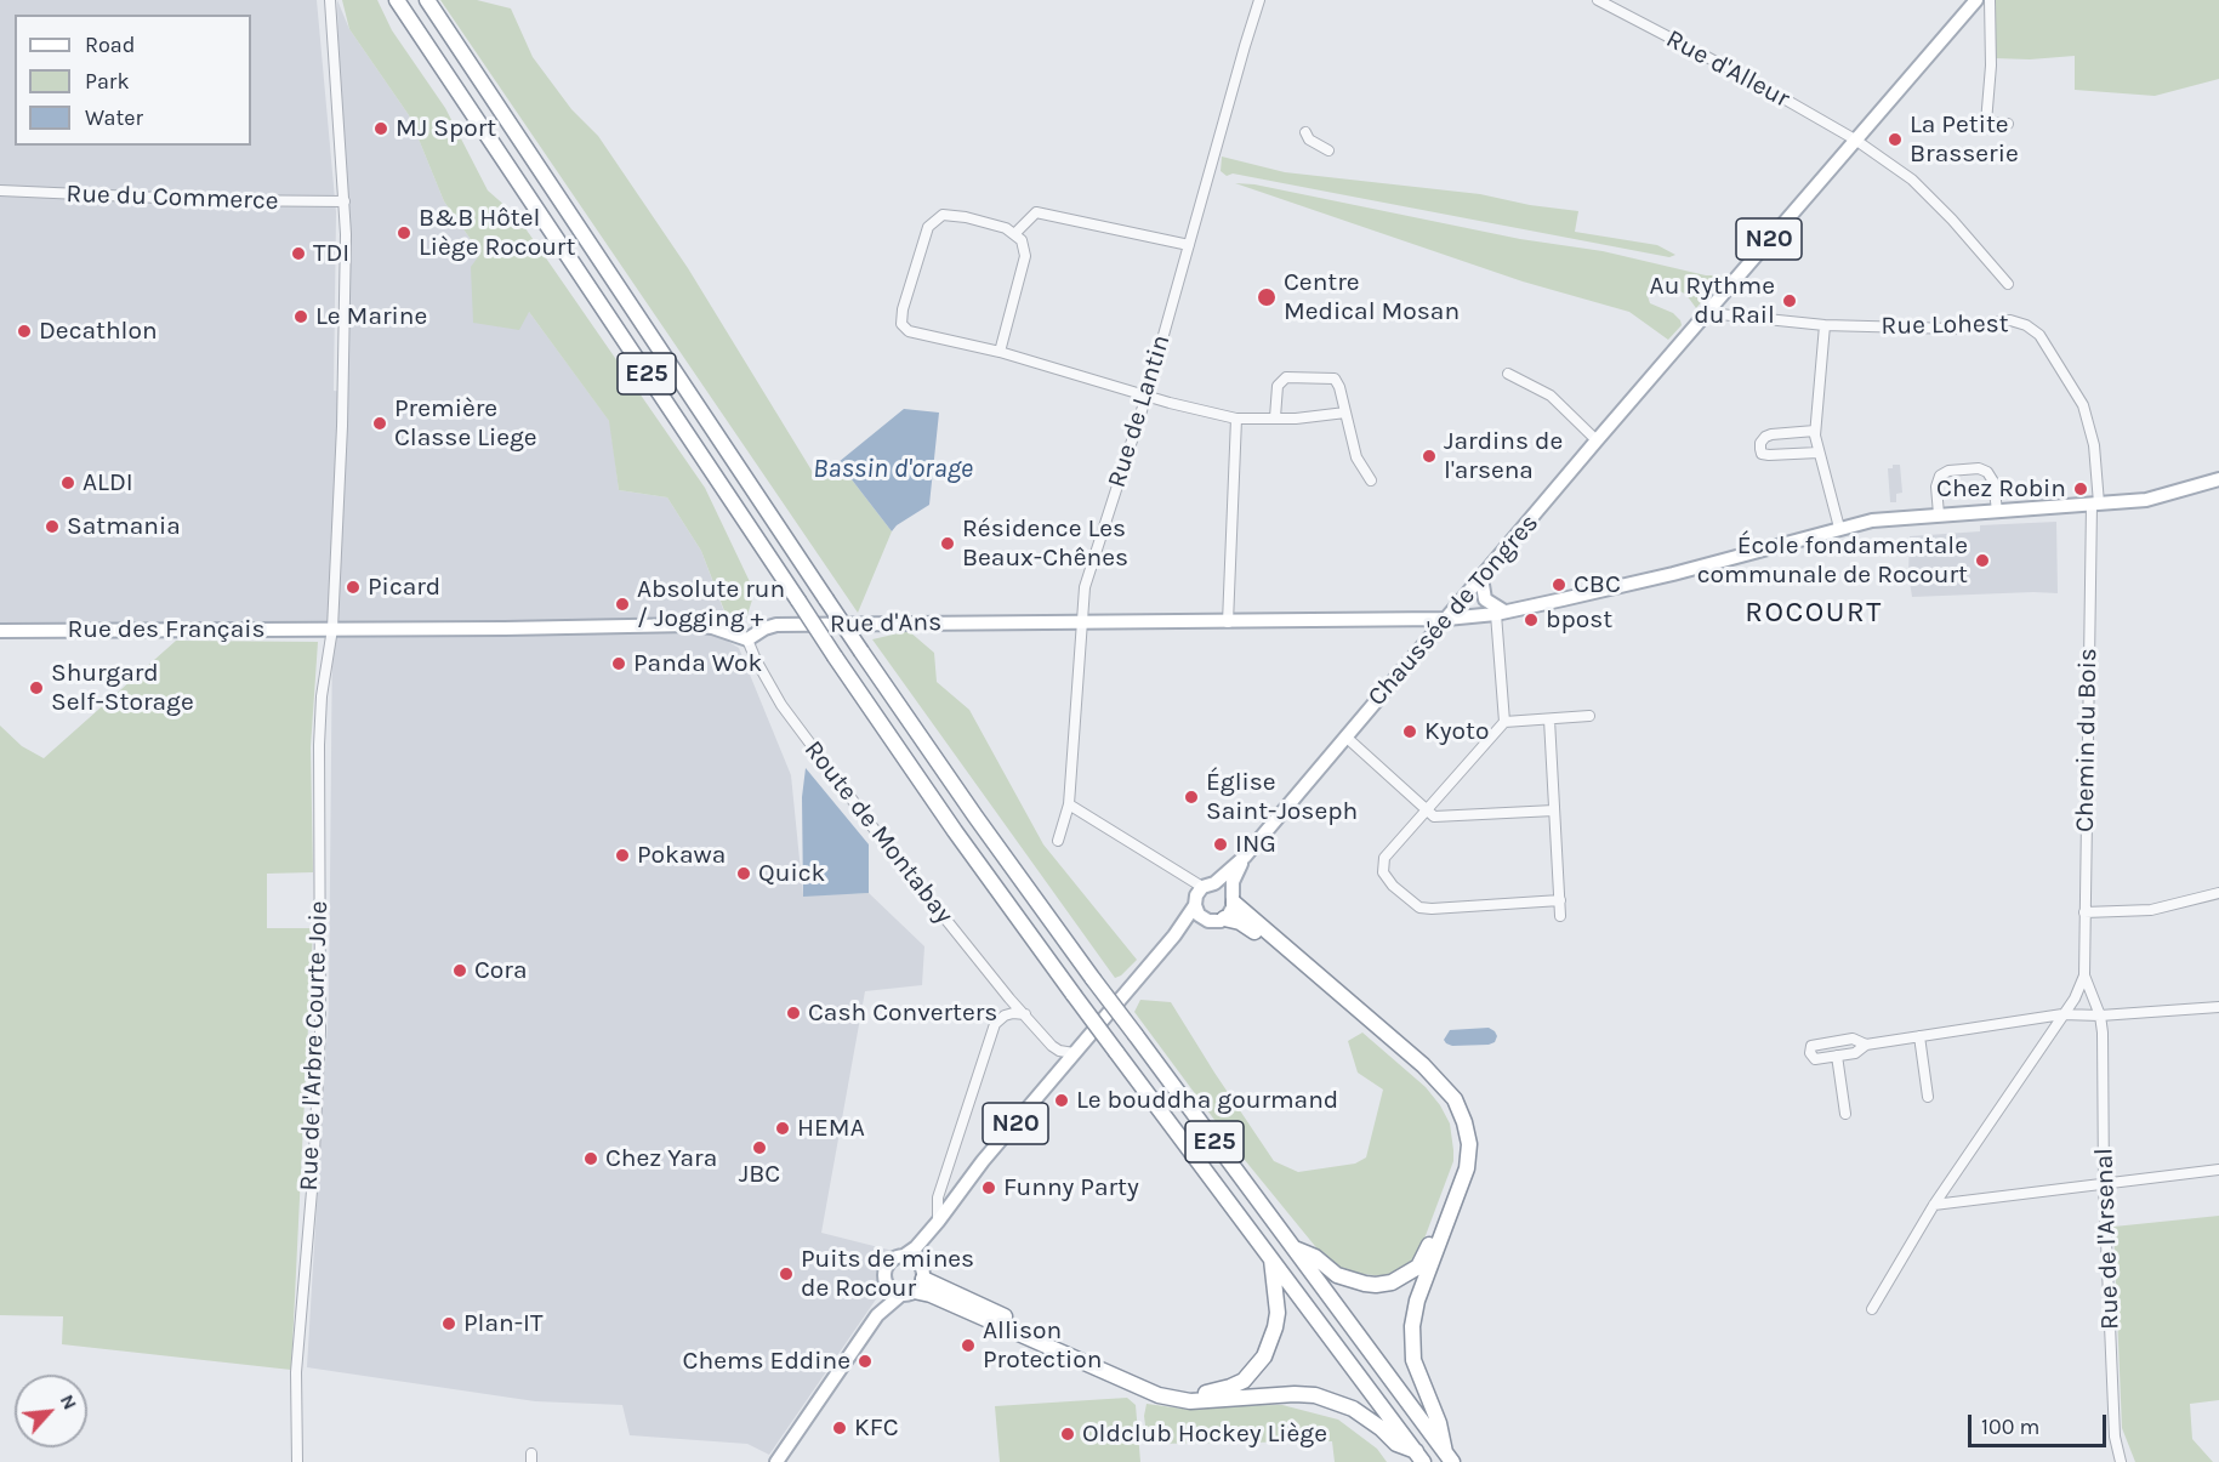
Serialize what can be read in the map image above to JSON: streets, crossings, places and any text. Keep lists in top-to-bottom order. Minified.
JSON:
{"streets":{"highway":["E25"],"main road":["N20","Chaussée de Tongres","Rue d'Ans","Rue des Français"],"street":["Rue d'Alleur","Rue du Commerce","Rue Lohest","Rue de Lantin","Chemin du Bois","Route de Montabay","Rue de l'Arbre Courte Joie","Rue de l'Arsenal"]},"crossings":[["Rue d'Alleur","Chaussée de Tongres"],["Rue du Commerce","Rue de l'Arbre Courte Joie"],["N20","Chaussée de Tongres"],["Rue Lohest","Chaussée de Tongres"],["Rue Lohest","Rue d'Ans"],["Rue Lohest","Chemin du Bois"],["Rue de Lantin","Rue d'Ans"],["Chaussée de Tongres","Rue d'Ans"],["Chaussée de Tongres","Route de Montabay"],["Rue d'Ans","Chemin du Bois"],["Rue d'Ans","Route de Montabay"],["Rue des Français","Rue de l'Arbre Courte Joie"],["Chemin du Bois","Rue de l'Arsenal"]],"districts":["ROCOURT"],"water":["Bassin d'orage"],"places":["MJ Sport","La Petite Brasserie","B&B Hôtel Liège Rocourt","TDI","Centre Medical Mosan","Au Rythme du Rail","Le Marine","Decathlon","Première Classe Liege","Jardins de l'arsena","ALDI","Chez Robin","Satmania","Résidence Les Beaux-Chênes","École fondamentale communale de Rocourt","CBC","Picard","Absolute run / Jogging +","bpost","Panda Wok","Shurgard Self-Storage","Kyoto","Église Saint-Joseph","ING","Pokawa","Quick","Cora","Cash Converters","Le bouddha gourmand","HEMA","JBC","Chez Yara","Funny Party","Puits de mines de Rocour","Plan-IT","Allison Protection","Chems Eddine","KFC","Oldclub Hockey Liège"],"legend":["Road","Park","Water"],"scale_bar":"100 m","north":"top right"}
